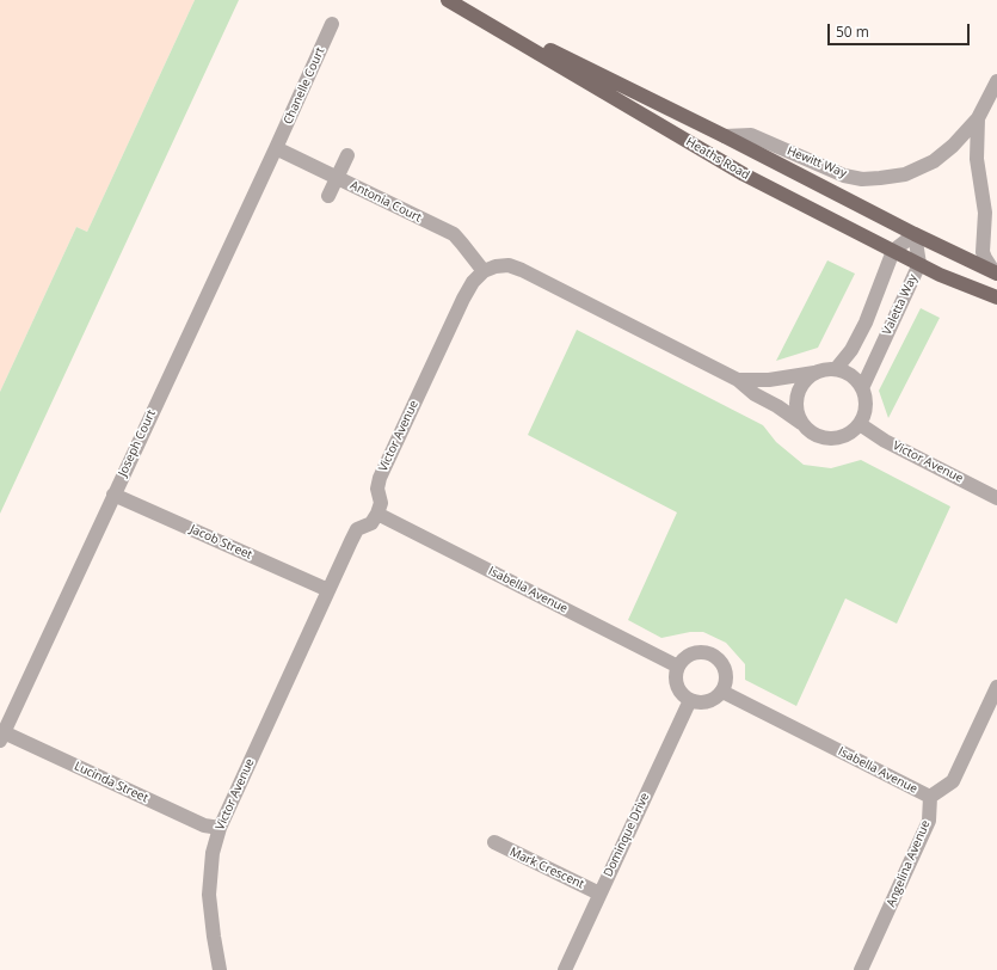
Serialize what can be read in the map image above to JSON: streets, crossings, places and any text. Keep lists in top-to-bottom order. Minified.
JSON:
{"streets":{"main road":["Heaths Road"],"street":["Chanelle Court","Hewitt Way","Antonia Court","Valetta Way","Victor Avenue","Joseph Court","Jacob Street","Isabella Avenue","Lucinda Street","Dominque Drive","Angelina Avenue","Mark Crescent"]},"crossings":[["Chanelle Court","Antonia Court"],["Chanelle Court","Joseph Court"],["Heaths Road","Hewitt Way"],["Heaths Road","Valetta Way"],["Antonia Court","Victor Avenue"],["Antonia Court","Joseph Court"],["Valetta Way","Victor Avenue"],["Victor Avenue","Jacob Street"],["Victor Avenue","Isabella Avenue"],["Victor Avenue","Lucinda Street"],["Joseph Court","Jacob Street"],["Joseph Court","Lucinda Street"],["Isabella Avenue","Dominque Drive"],["Isabella Avenue","Angelina Avenue"],["Dominque Drive","Mark Crescent"]],"scale_bar":"50 m"}
